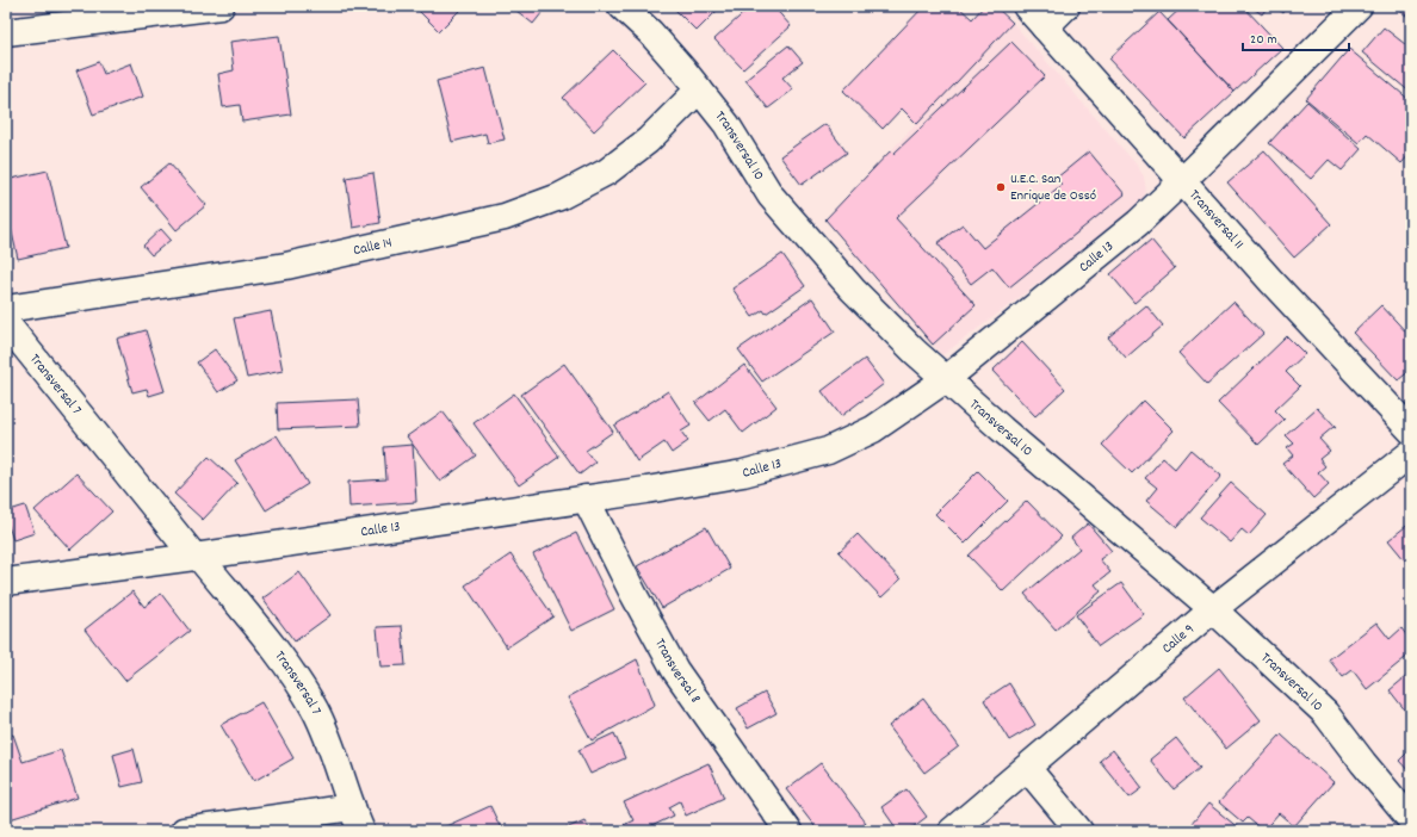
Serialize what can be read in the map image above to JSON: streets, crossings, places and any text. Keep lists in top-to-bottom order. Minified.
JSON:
{"streets":{"street":["Transversal 10","Transversal 11","Calle 14","Calle 13","Transversal 7","Calle 9","Transversal 8"]},"crossings":[["Transversal 10","Calle 14"],["Transversal 10","Calle 13"],["Transversal 10","Calle 9"],["Transversal 11","Calle 13"],["Calle 13","Transversal 7"],["Calle 13","Transversal 8"]],"places":["U.E.C. San Enrique de Ossó"],"scale_bar":"20 m"}
